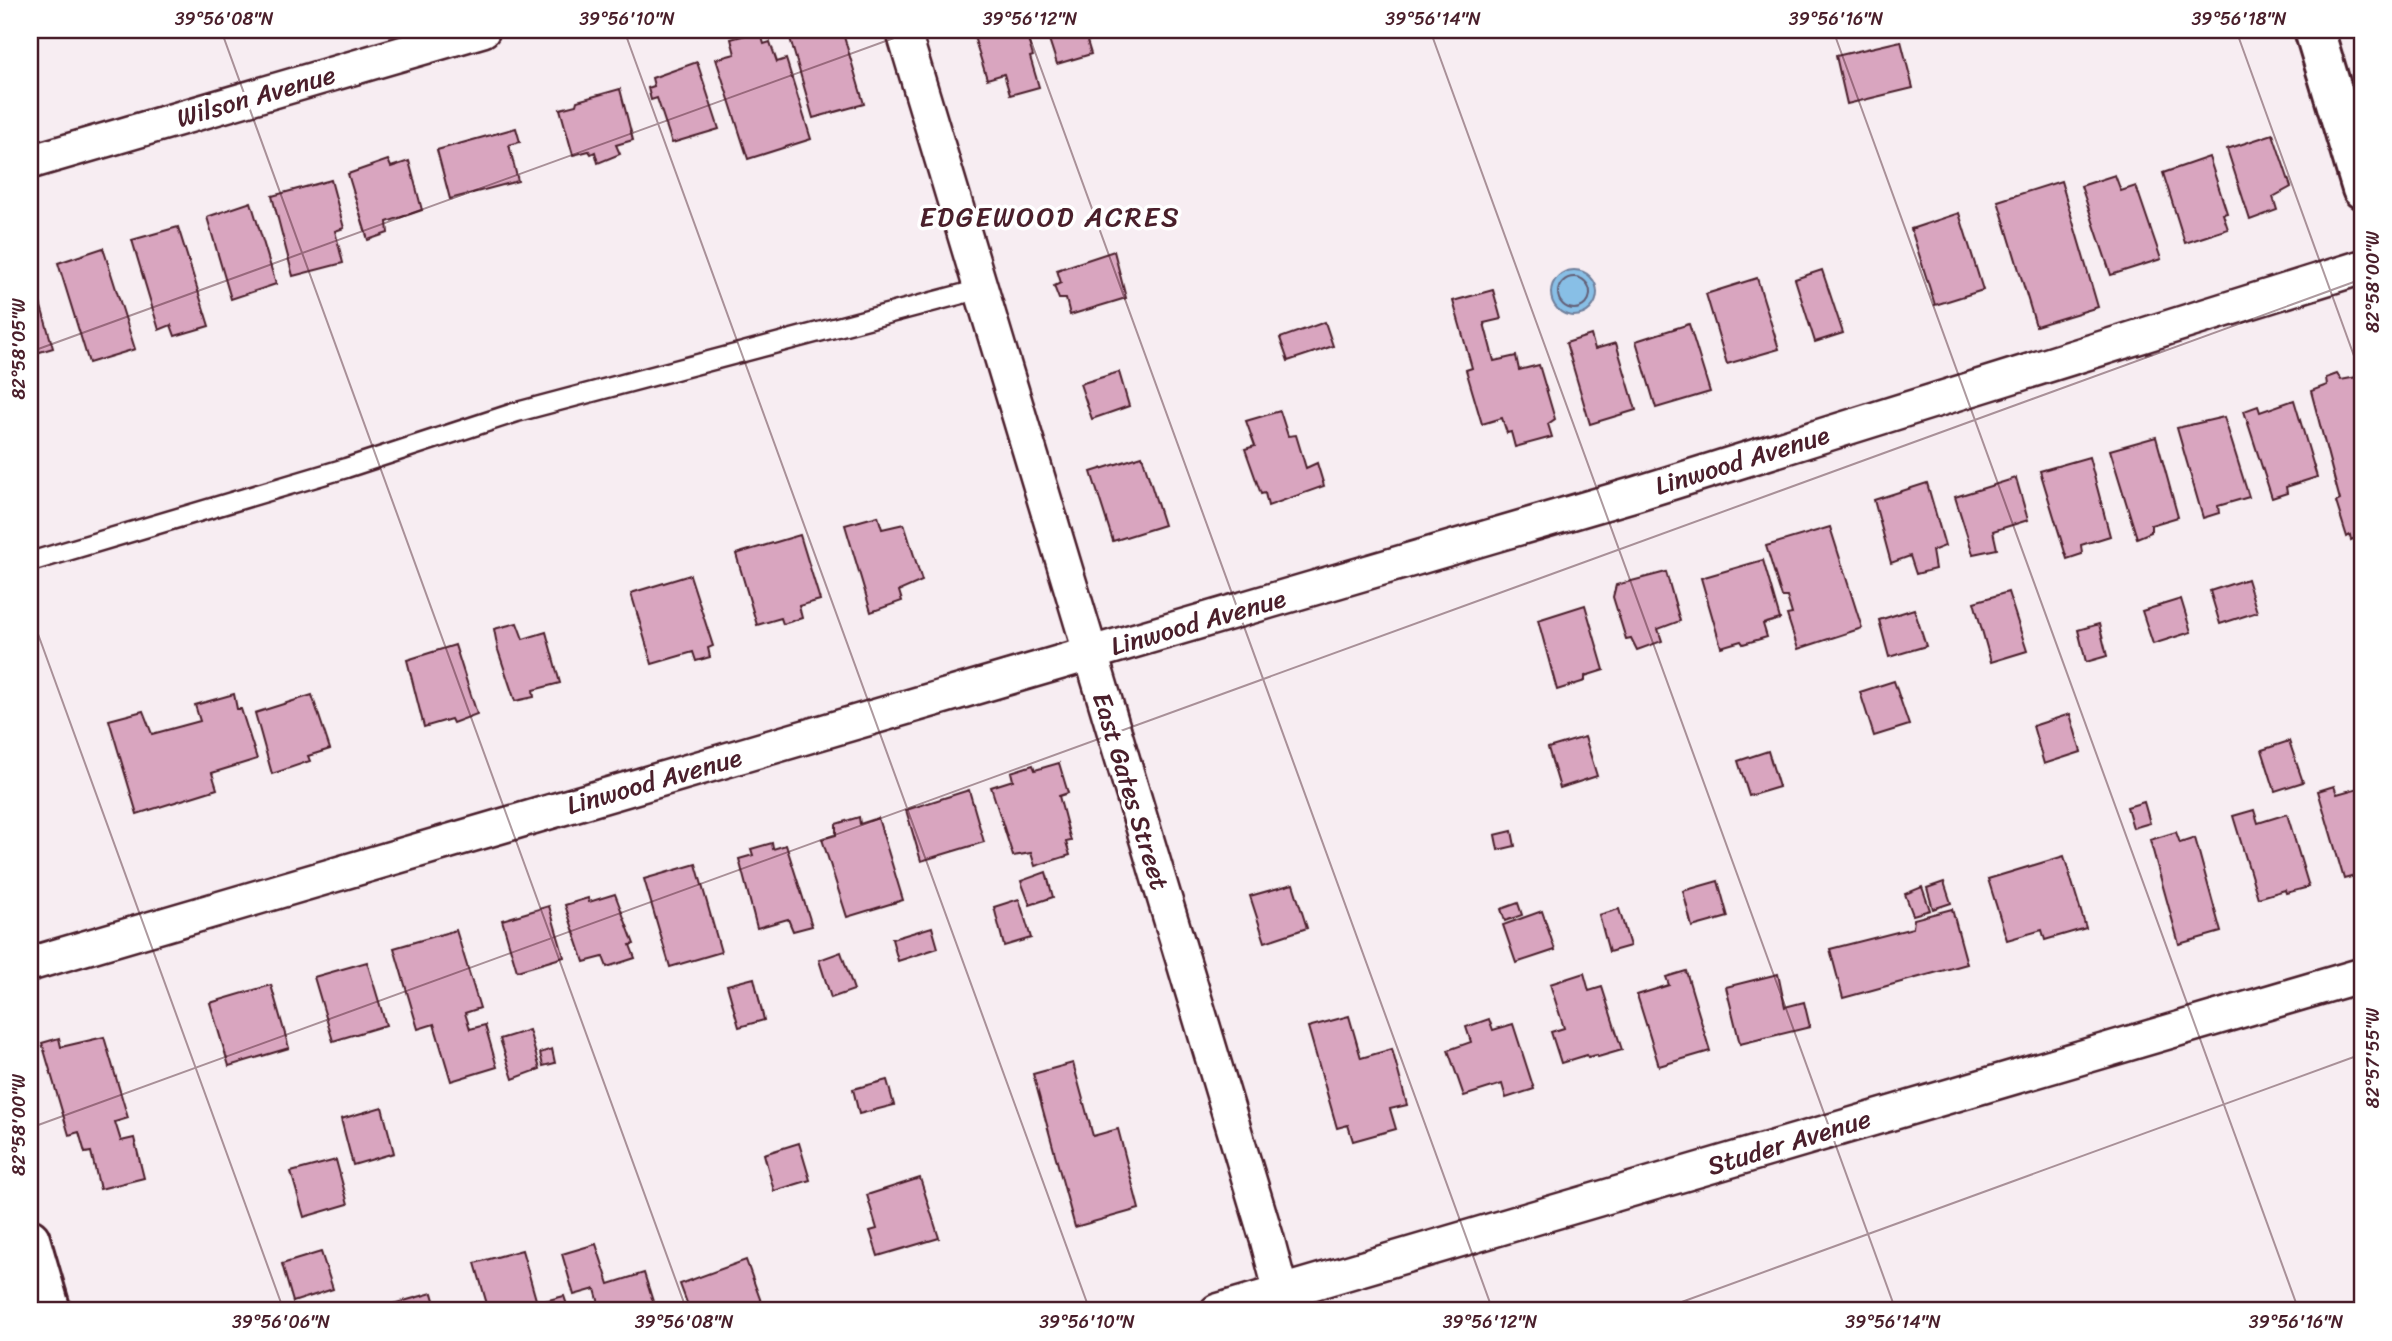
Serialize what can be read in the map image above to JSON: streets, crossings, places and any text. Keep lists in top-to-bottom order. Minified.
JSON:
{"streets":{"street":["Wilson Avenue","Linwood Avenue","East Gates Street","Studer Avenue"]},"crossings":[["Linwood Avenue","East Gates Street"],["East Gates Street","Studer Avenue"]],"districts":["EDGEWOOD ACRES"],"coordinates":["39°56'08\"N","39°56'10\"N","39°56'12\"N","39°56'14\"N","39°56'16\"N","39°56'18\"N","82°58'00\"W","82°58'05\"W","82°57'55\"W","39°56'06\"N"]}
